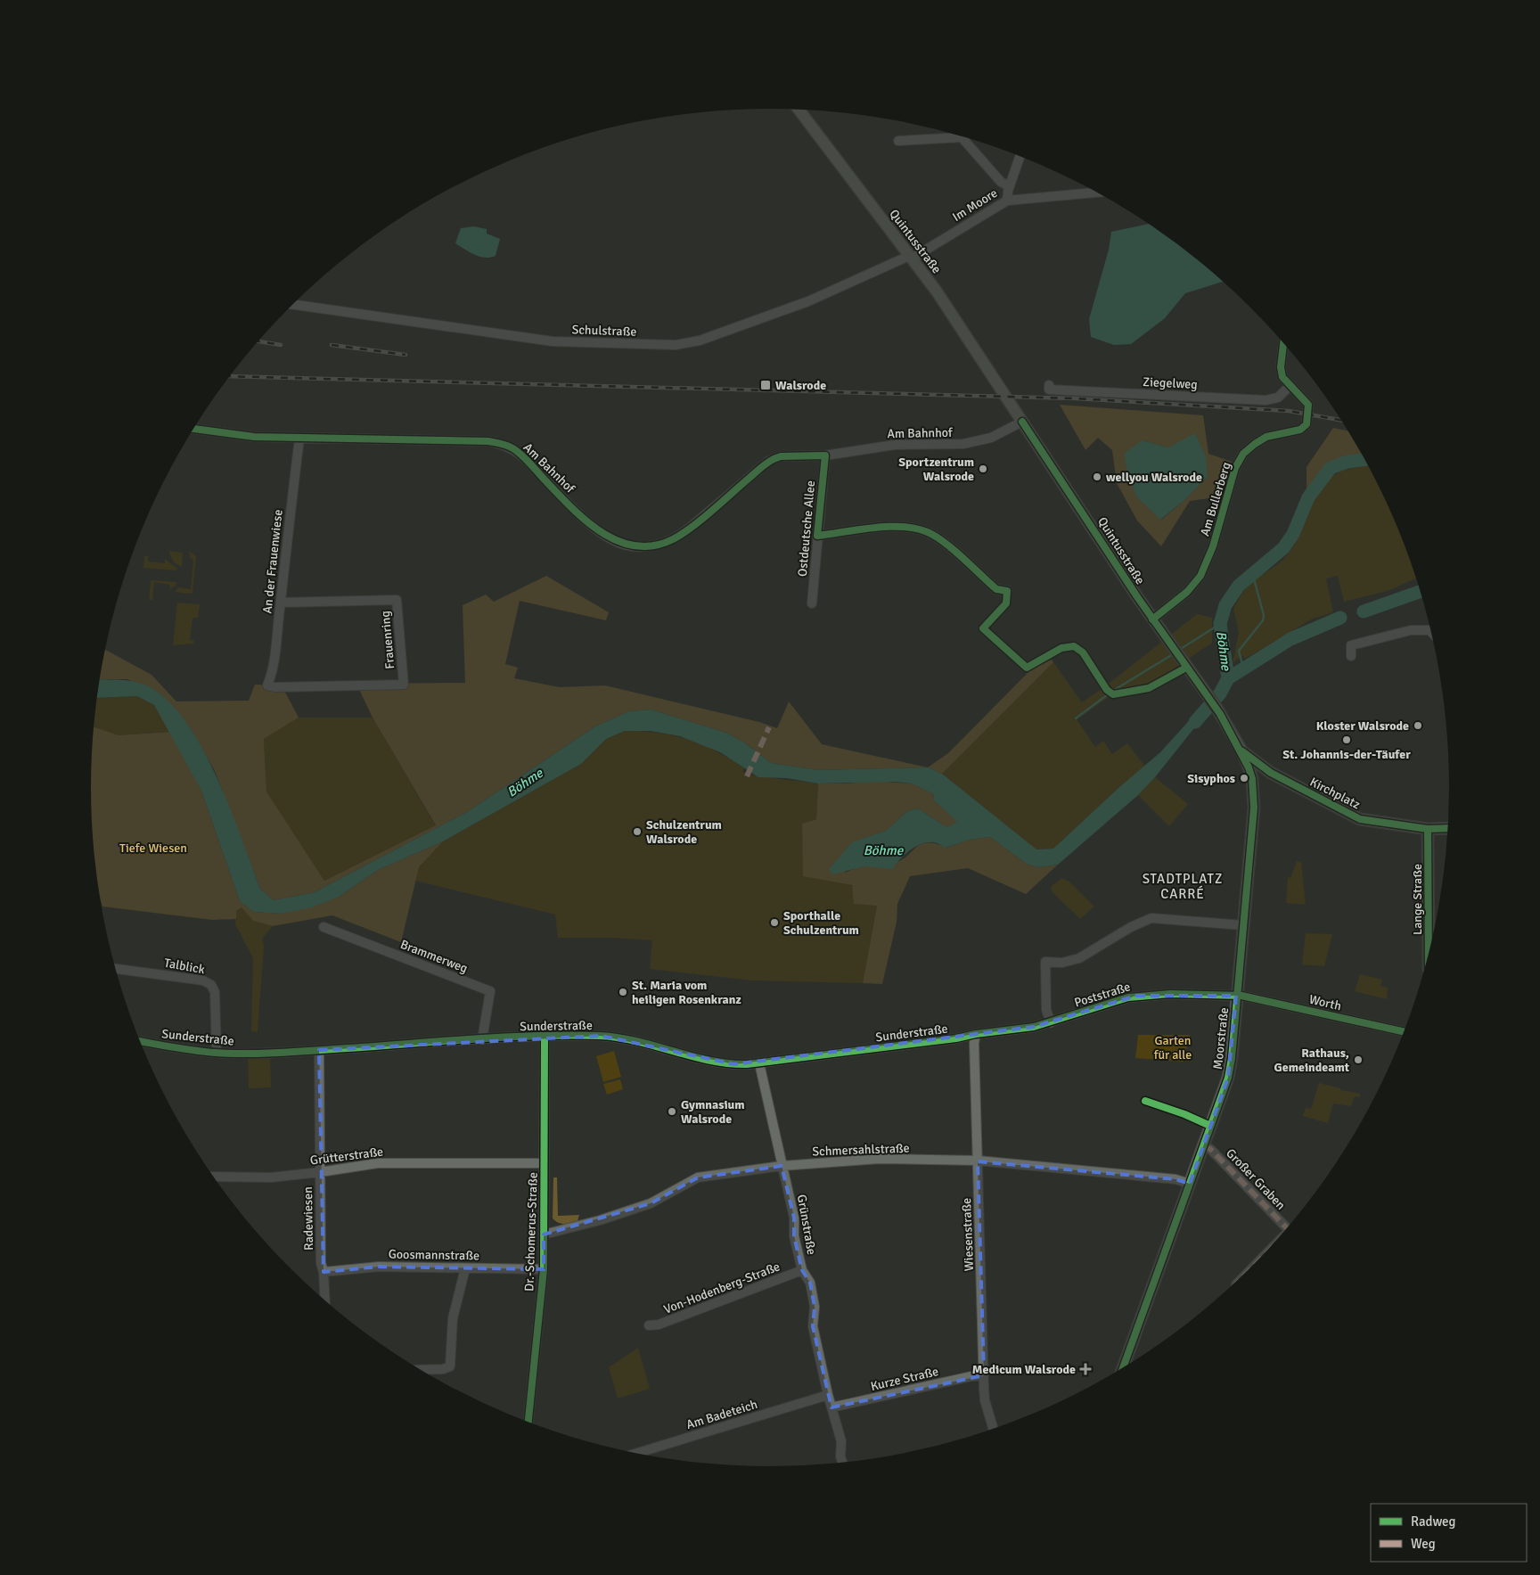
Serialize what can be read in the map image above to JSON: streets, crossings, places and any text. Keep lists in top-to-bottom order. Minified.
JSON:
{"streets":{"main road":["Quintusstraße","Kirchplatz","Lange Straße","Moorstraße"],"street":["Im Moore","Schulstraße","Ziegelweg","Am Bahnhof","Am Bullerberg","Ostdeutsche Allee","An der Frauenwiese","Frauenring","Brammerweg","Talblick","Poststraße","Worth","Sunderstraße","Schmersahlstraße","Grütterstraße","Großer Graben","Radewiesen","Grünstraße","Dr.-Schomerus-Straße","Wiesenstraße","Goosmannstraße","Von-Hodenberg-Straße","Kurze Straße","Am Badeteich"]},"crossings":[["Im Moore","Quintusstraße"],["Im Moore","Schulstraße"],["Quintusstraße","Schulstraße"],["Quintusstraße","Am Bahnhof"],["Quintusstraße","Am Bullerberg"],["Quintusstraße","Kirchplatz"],["Quintusstraße","Moorstraße"],["Ziegelweg","Am Bullerberg"],["Am Bahnhof","Ostdeutsche Allee"],["Am Bahnhof","An der Frauenwiese"],["An der Frauenwiese","Frauenring"],["Kirchplatz","Lange Straße"],["Kirchplatz","Moorstraße"],["Brammerweg","Sunderstraße"],["Talblick","Sunderstraße"],["Poststraße","Worth"],["Poststraße","Sunderstraße"],["Poststraße","Moorstraße"],["Poststraße","Wiesenstraße"],["Worth","Moorstraße"],["Sunderstraße","Radewiesen"],["Sunderstraße","Grünstraße"],["Sunderstraße","Dr.-Schomerus-Straße"],["Sunderstraße","Wiesenstraße"],["Moorstraße","Schmersahlstraße"],["Moorstraße","Großer Graben"],["Schmersahlstraße","Grünstraße"],["Schmersahlstraße","Dr.-Schomerus-Straße"],["Schmersahlstraße","Wiesenstraße"],["Grütterstraße","Radewiesen"],["Grütterstraße","Dr.-Schomerus-Straße"],["Radewiesen","Goosmannstraße"],["Grünstraße","Von-Hodenberg-Straße"],["Grünstraße","Kurze Straße"],["Grünstraße","Am Badeteich"],["Dr.-Schomerus-Straße","Goosmannstraße"],["Wiesenstraße","Kurze Straße"]],"districts":["STADTPLATZ CARRÉ"],"water":["Böhme"],"parks":["Tiefe Wiesen","Garten für alle"],"places":{"transit":["Walsrode"],"other":["Sportzentrum Walsrode","wellyou Walsrode","Kloster Walsrode","St. Johannis-der-Täufer","Sisyphos","Schulzentrum Walsrode","Sporthalle Schulzentrum","St. Maria vom heiligen Rosenkranz","Rathaus, Gemeindeamt","Gymnasium Walsrode"],"health":["Medicum Walsrode"]},"legend":["Radweg","Weg"]}
